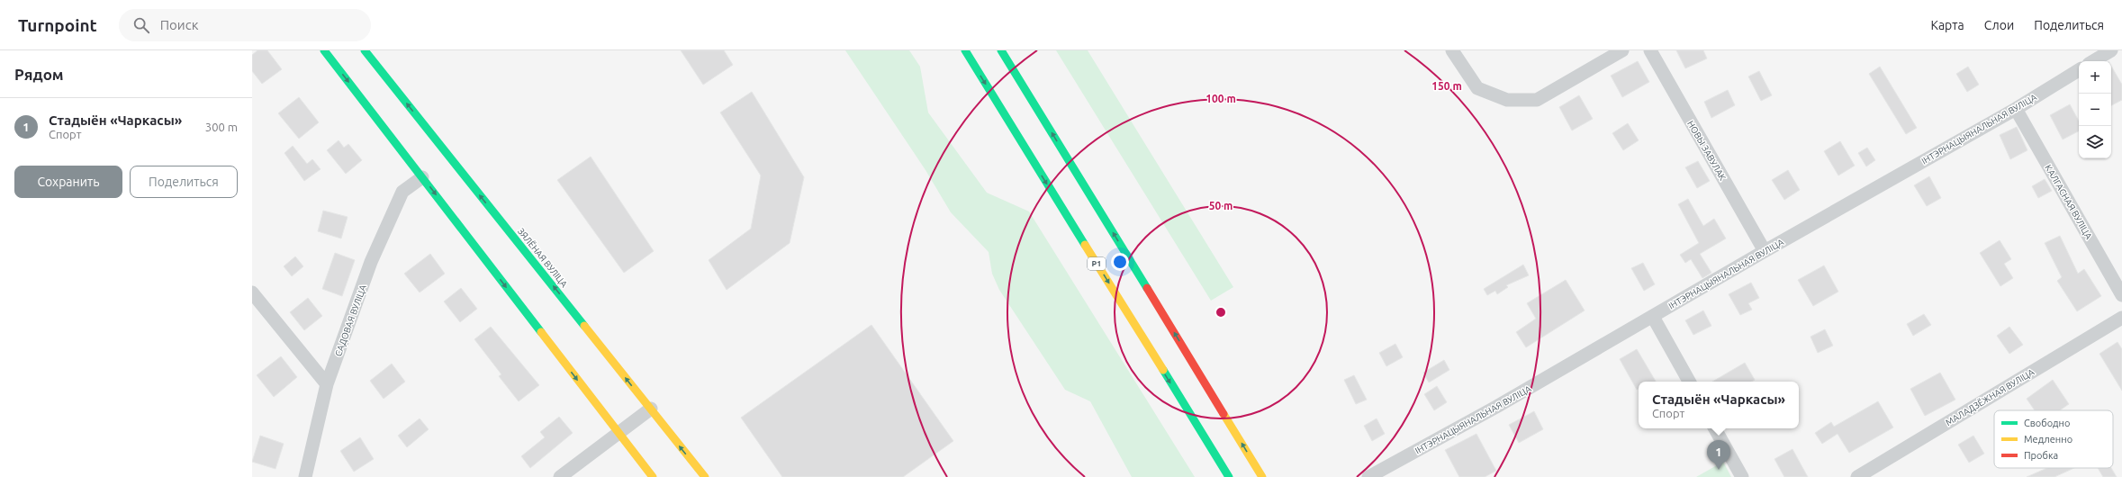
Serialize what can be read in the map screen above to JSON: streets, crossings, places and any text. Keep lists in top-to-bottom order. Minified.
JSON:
{"streets":{"main road":["ЗЯЛЁНАЯ ВУЛІЦА","Р1"],"street":["ІНТЭРНАЦЫЯНАЛЬНАЯ ВУЛІЦА","НОВЫ ЗАВУЛАК","КАЛГАСНАЯ ВУЛІЦА","САДОВАЯ ВУЛІЦА","МАЛАДЗЁЖНАЯ ВУЛІЦА"]},"crossings":[["ІНТЭРНАЦЫЯНАЛЬНАЯ ВУЛІЦА","НОВЫ ЗАВУЛАК"],["ІНТЭРНАЦЫЯНАЛЬНАЯ ВУЛІЦА","КАЛГАСНАЯ ВУЛІЦА"]],"legend":["Свободно","Медленно","Пробка"],"page":{"header":"Turnpoint","search":"Поиск","nav":["Карта","Слои","Поделиться"],"heading":"Рядом","map_buttons":["+","−"],"list":[{"mark":"1","name":"Стадыён «Чаркасы»","note":"Спорт","value":"300 m"}],"buttons":["Сохранить","Поделиться"],"popup":["Стадыён «Чаркасы»","Спорт"],"pins":"1"},"rings":["150 m","100 m","50 m"]}
